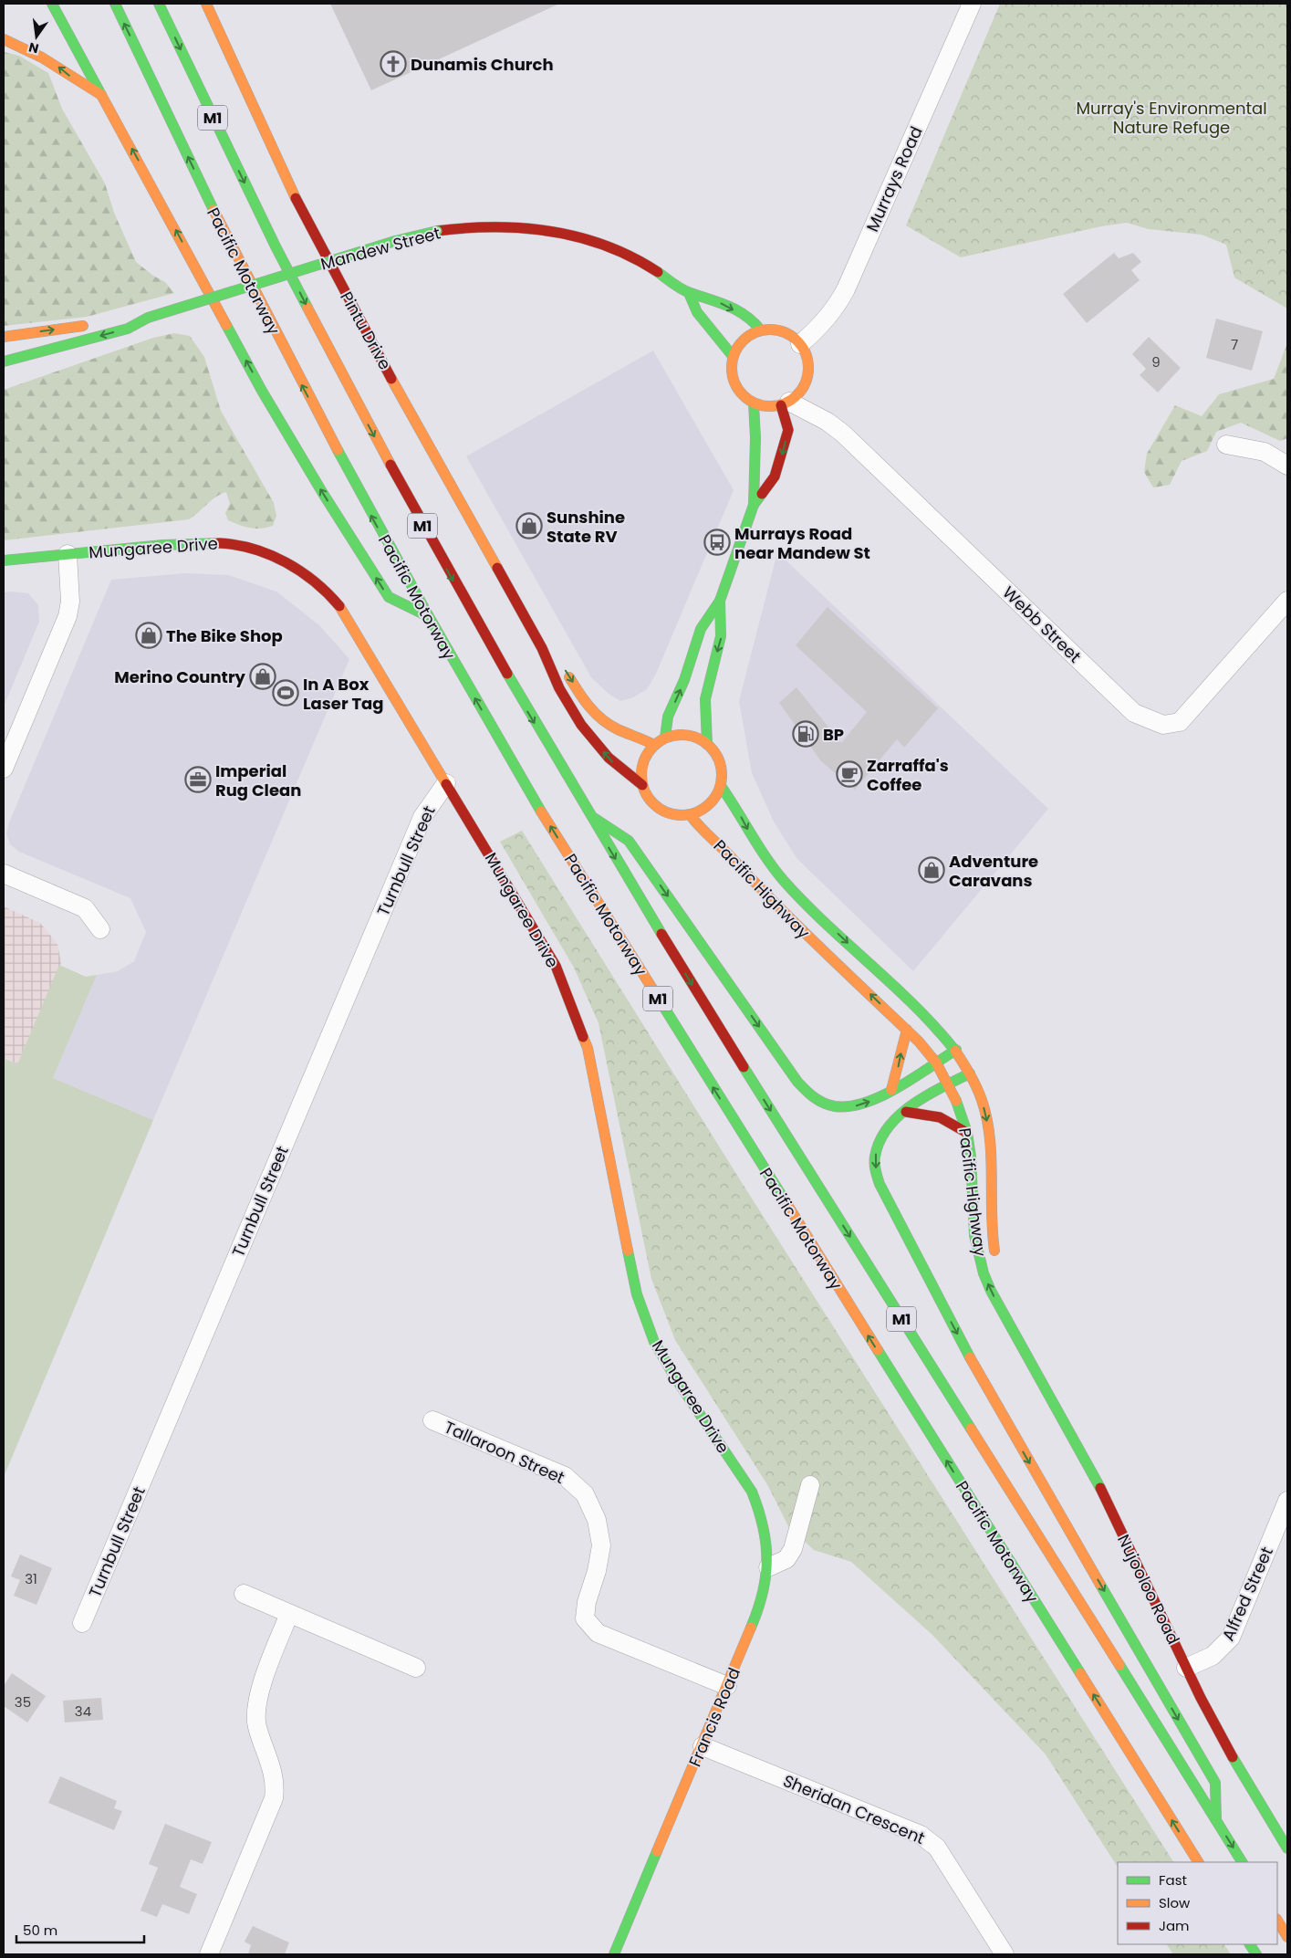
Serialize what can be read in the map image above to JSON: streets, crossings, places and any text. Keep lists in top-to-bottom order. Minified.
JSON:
{"streets":{"main road":["M1","Mandew Street","Pacific Motorway","Pintu Drive","Mungaree Drive","Pacific Highway","Nujooloo Road","Francis Road"],"street":["Murrays Road","Webb Street","Turnbull Street","Tallaroon Street","Alfred Street","Sheridan Crescent"]},"crossings":[["Murrays Road","Mandew Street"],["Murrays Road","Webb Street"],["Mandew Street","Webb Street"],["Pintu Drive","Pacific Highway"],["Mungaree Drive","Turnbull Street"],["Mungaree Drive","Francis Road"],["Pacific Highway","Nujooloo Road"],["Tallaroon Street","Francis Road"],["Nujooloo Road","Alfred Street"],["Francis Road","Sheridan Crescent"]],"parks":["Murray's Environmental Nature Refuge"],"places":{"church":["Dunamis Church"],"shop":["Sunshine State RV","The Bike Shop","Merino Country","Adventure Caravans"],"bus stop":["Murrays Road near Mandew St"],"sports":["In A Box Laser Tag"],"fuel station":["BP"],"cafe":["Zarraffa's Coffee"],"office":["Imperial Rug Clean"]},"house_numbers":["7","9","31","35","34"],"legend":["Fast","Slow","Jam"],"scale_bar":"50 m","north":"bottom"}
